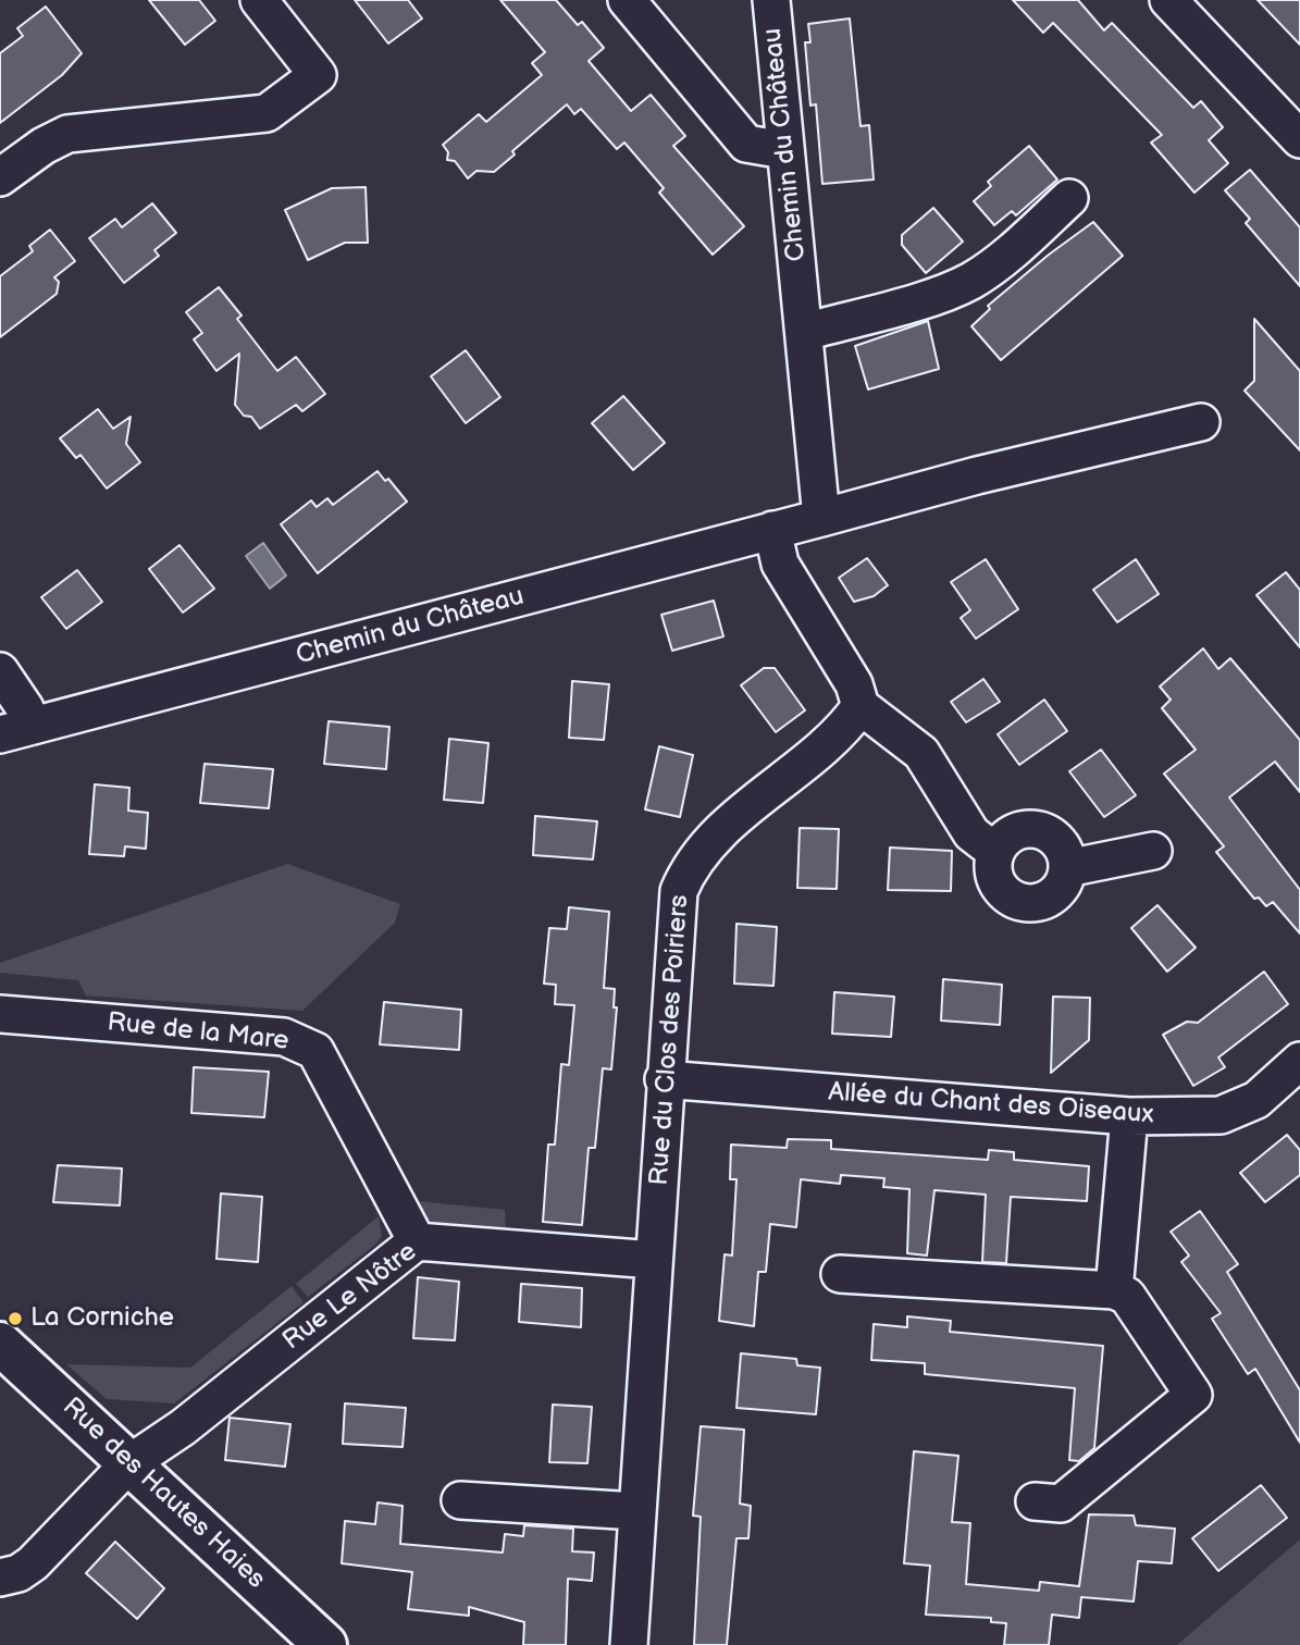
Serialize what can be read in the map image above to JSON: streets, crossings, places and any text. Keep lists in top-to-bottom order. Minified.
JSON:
{"streets":{"street":["Chemin du Château","Rue de la Mare","Rue du Clos des Poiriers","Allée du Chant des Oiseaux","Rue Le Nôtre","Rue des Hautes Haies"]},"crossings":[["Rue de la Mare","Rue Le Nôtre"],["Rue du Clos des Poiriers","Allée du Chant des Oiseaux"],["Rue du Clos des Poiriers","Rue Le Nôtre"],["Rue Le Nôtre","Rue des Hautes Haies"]],"places":["La Corniche"]}
